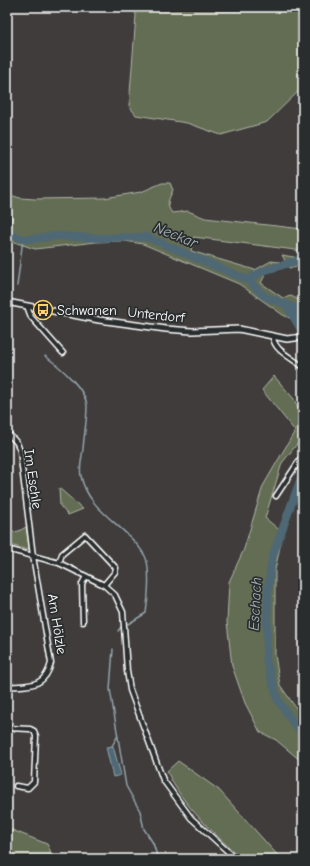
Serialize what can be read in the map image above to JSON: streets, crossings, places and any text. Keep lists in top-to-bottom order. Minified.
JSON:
{"streets":{"street":["Unterdorf","Im Eschle","Am Hölzle"]},"crossings":[["Im Eschle","Am Hölzle"]],"water":["Neckar","Eschach"],"places":{"bus stop":["Schwanen"]}}
